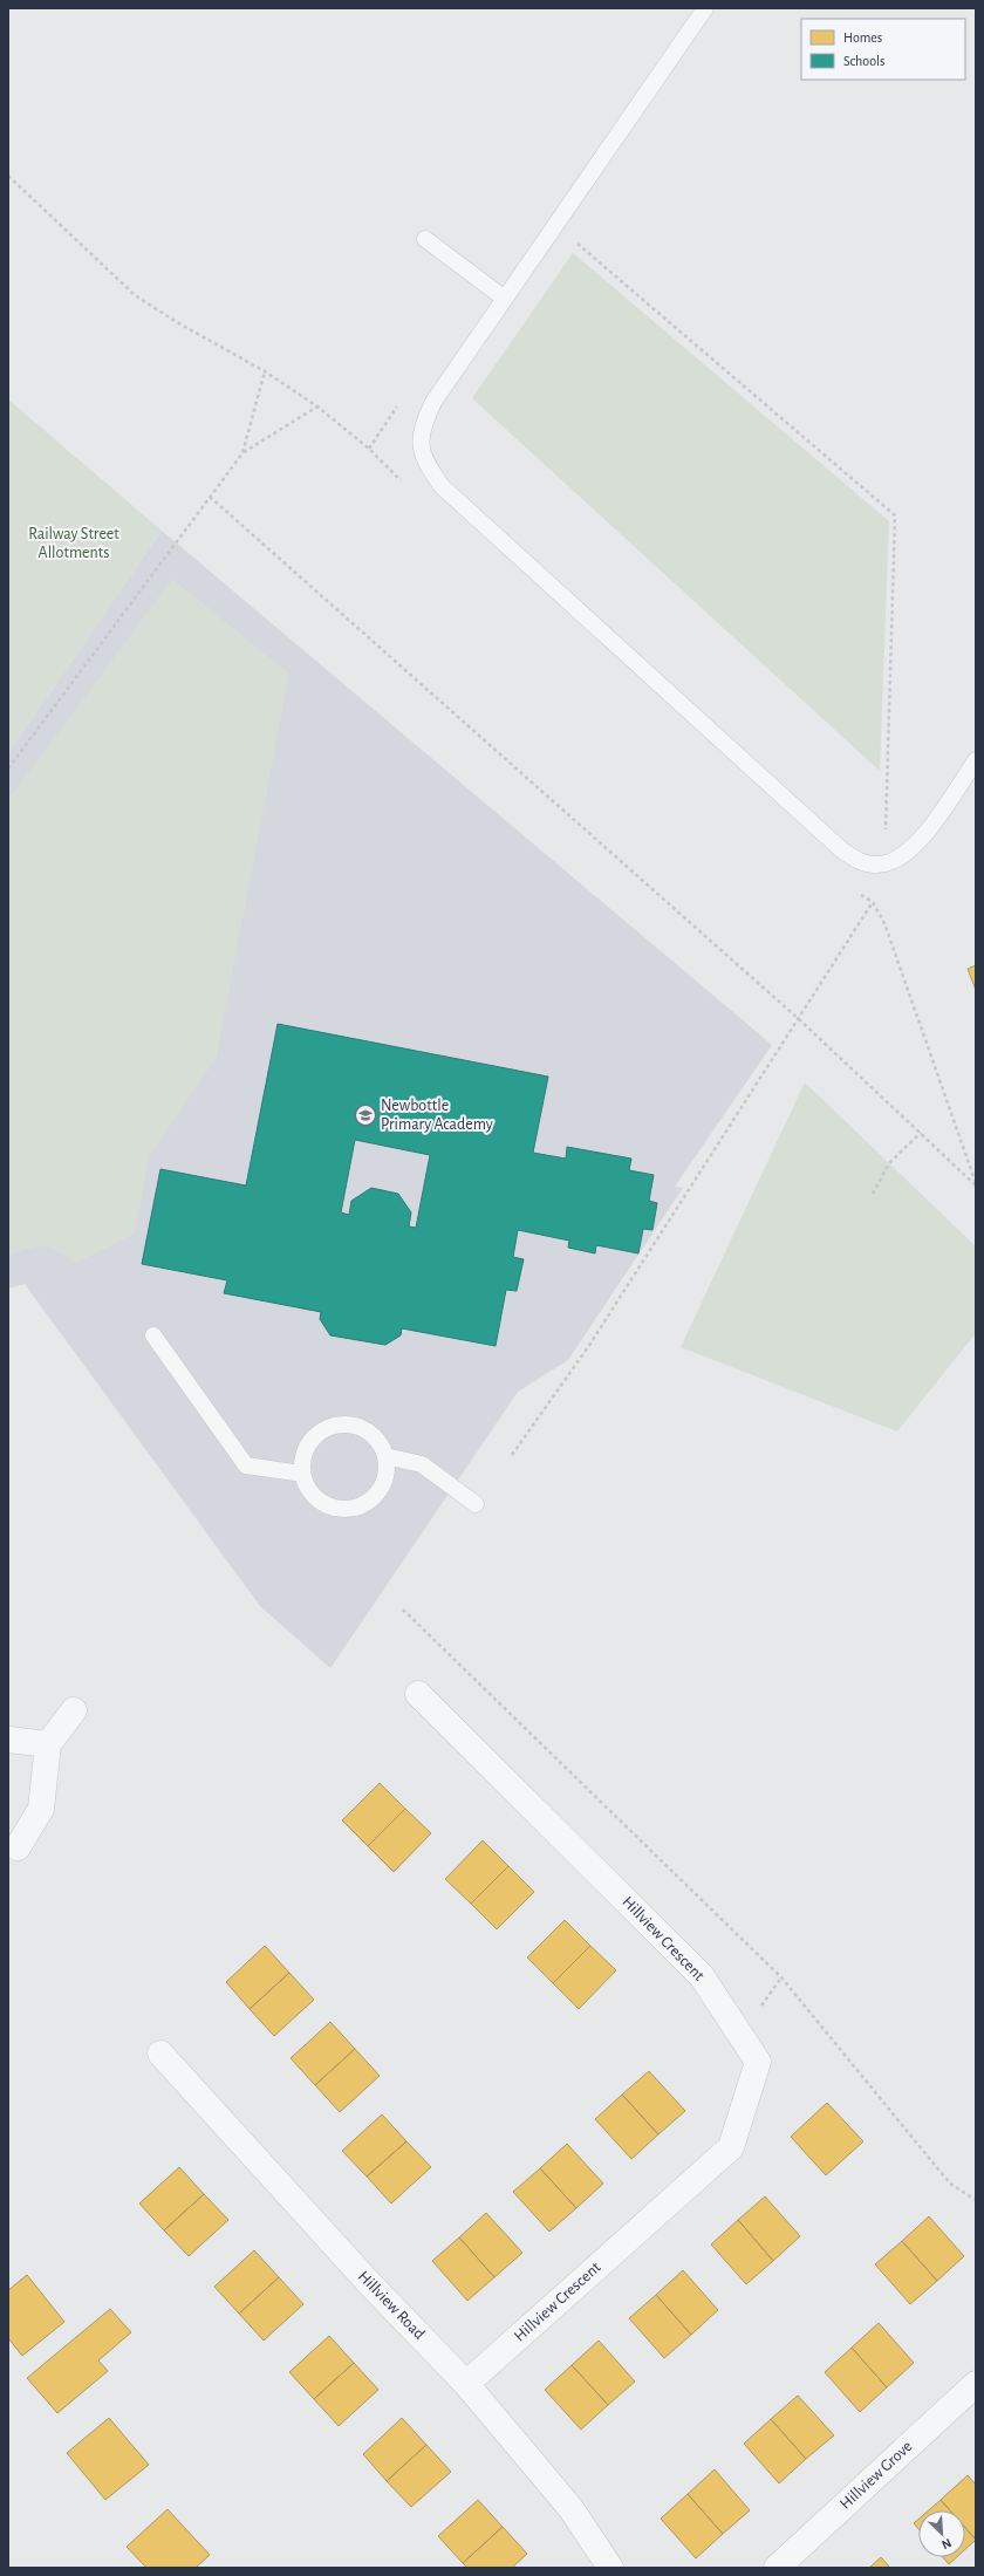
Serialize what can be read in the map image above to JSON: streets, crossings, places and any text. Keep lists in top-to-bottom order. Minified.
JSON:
{"streets":{"street":["Hillview Crescent","Hillview Road","Hillview Grove"]},"crossings":[["Hillview Crescent","Hillview Road"]],"parks":["Railway Street Allotments"],"places":{"school or university":["Newbottle Primary Academy"]},"legend":["Homes","Schools"],"north":"bottom right"}
